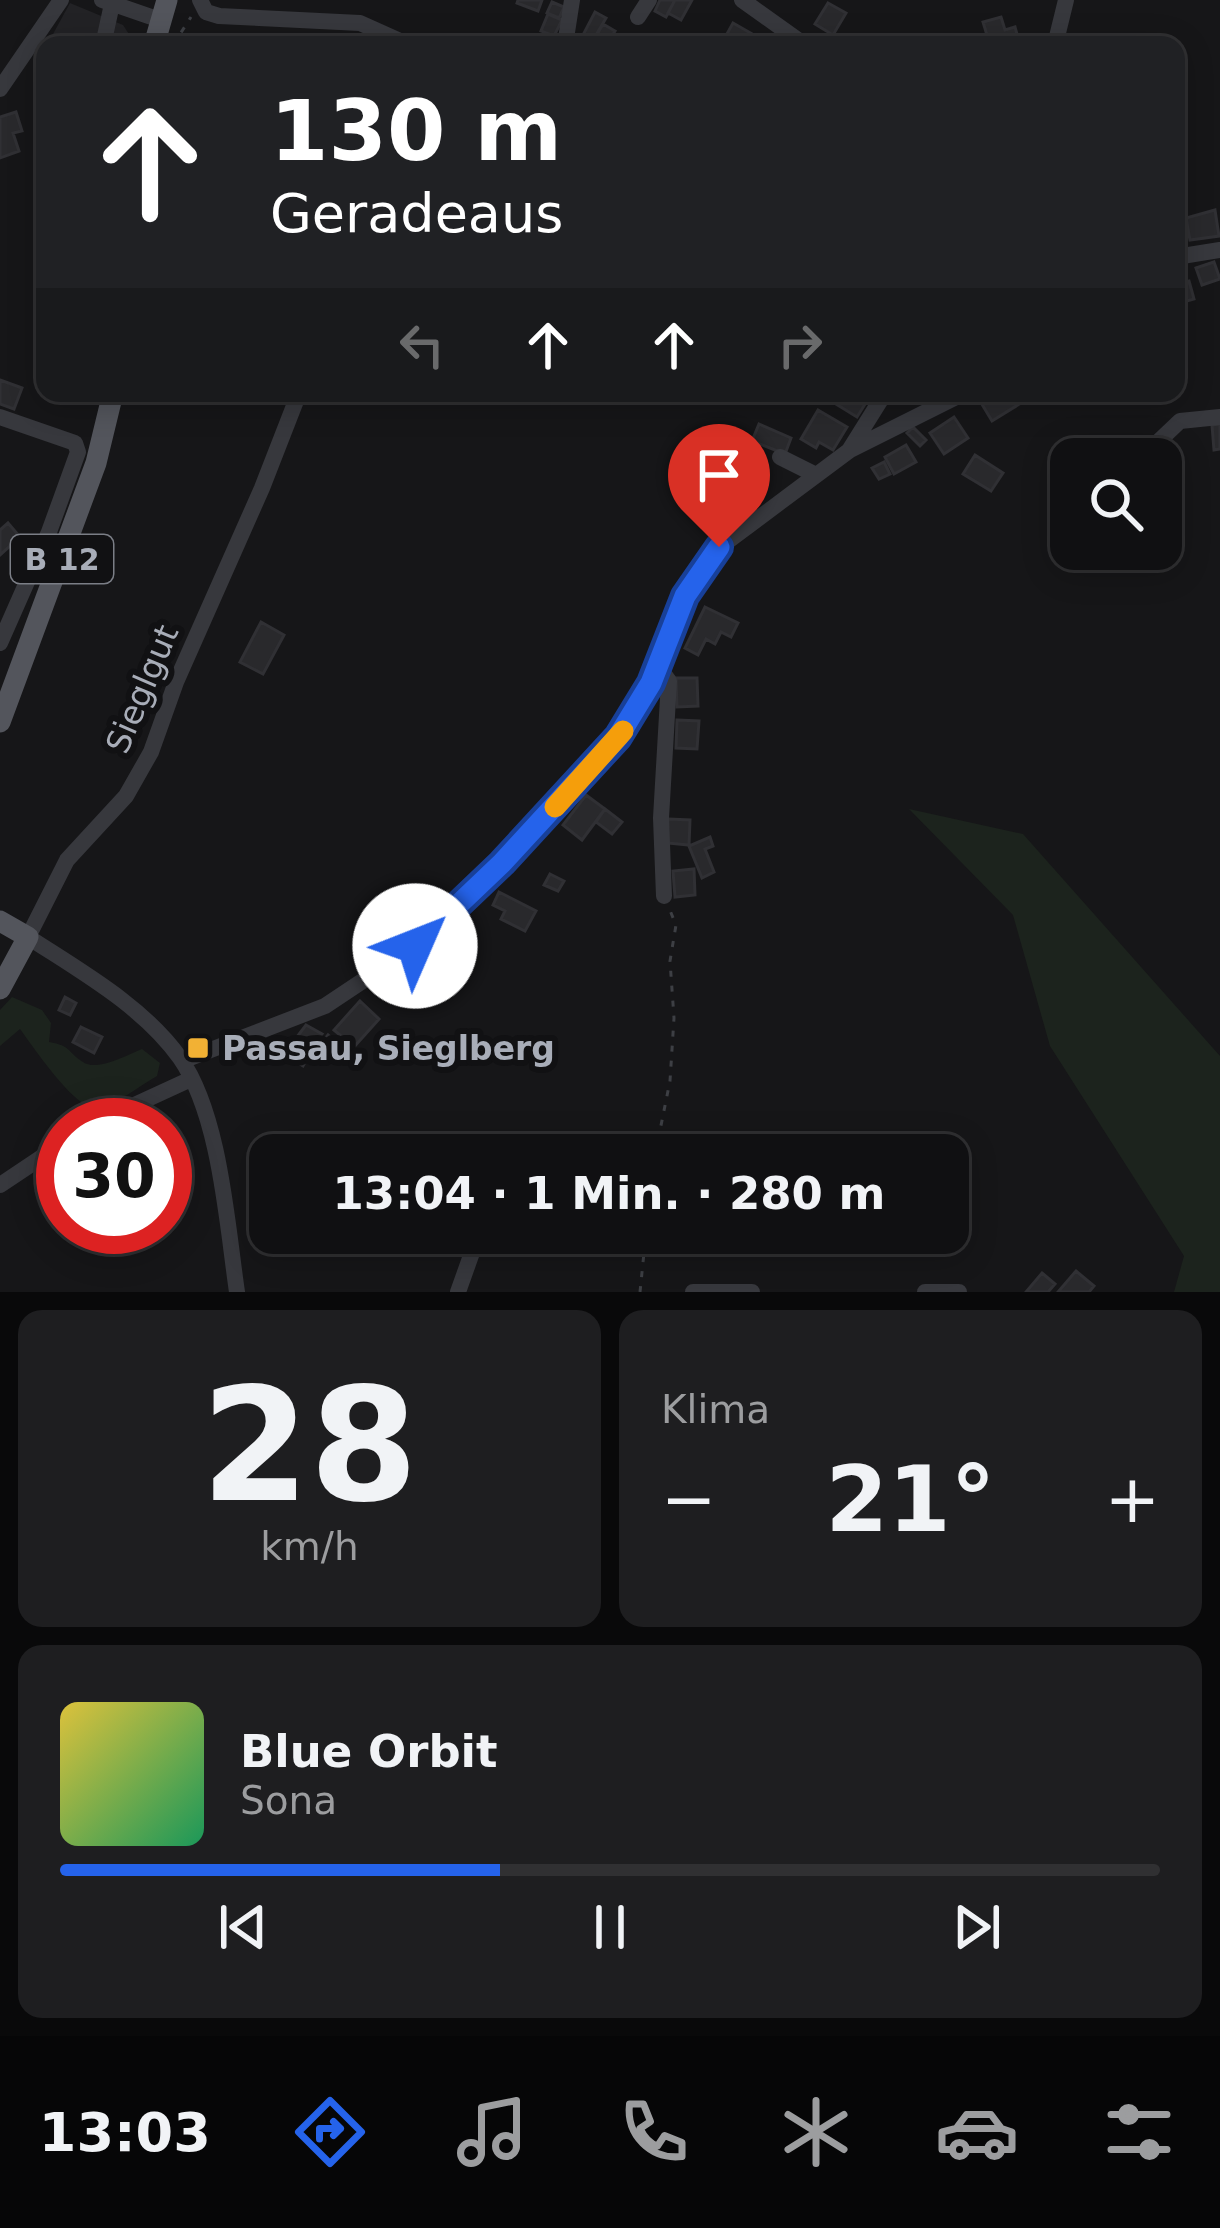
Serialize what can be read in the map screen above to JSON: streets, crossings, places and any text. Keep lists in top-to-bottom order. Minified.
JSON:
{"streets":{"main road":["B 12"],"street":["Sieglgut"]},"places":{"transit":["Passau, Sieglberg"]},"page":{"turn":["130 m","Geradeaus"],"limit":"30","trip":"13:04 · 1 Min. · 280 m","tile":[["28","km/h"],"Klima"],"heat":["−","21°","+"],"song":["Blue Orbit","Sona"],"tabs":"13:03"}}
